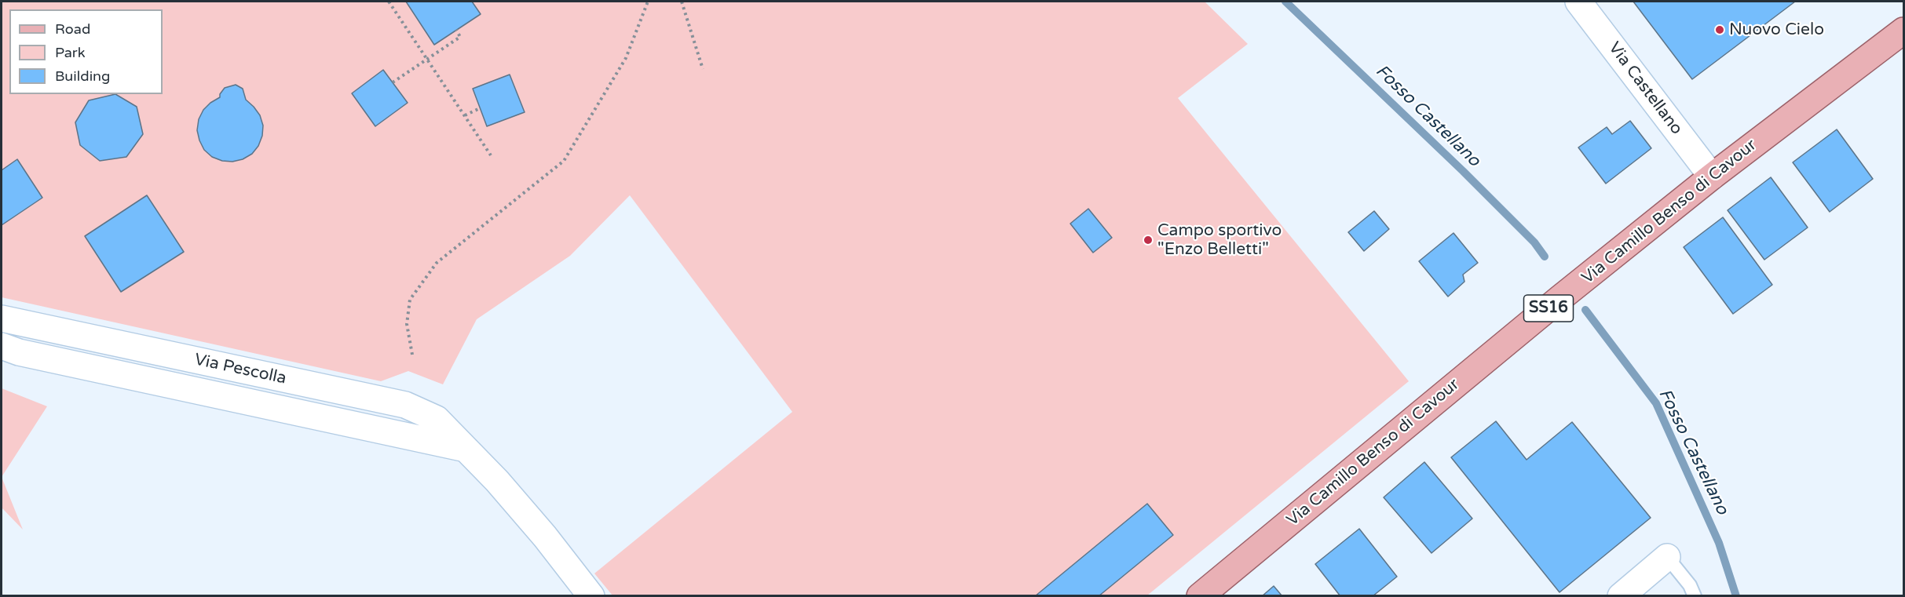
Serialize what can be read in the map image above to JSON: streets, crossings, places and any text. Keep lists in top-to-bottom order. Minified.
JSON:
{"streets":{"main road":["Via Camillo Benso di Cavour","SS16"],"street":["Via Castellano","Via Pescolla"]},"crossings":[["Via Castellano","Via Camillo Benso di Cavour"]],"water":["Fosso Castellano"],"places":["Nuovo Cielo","Campo sportivo \"Enzo Belletti\""],"legend":["Road","Park","Building"]}
